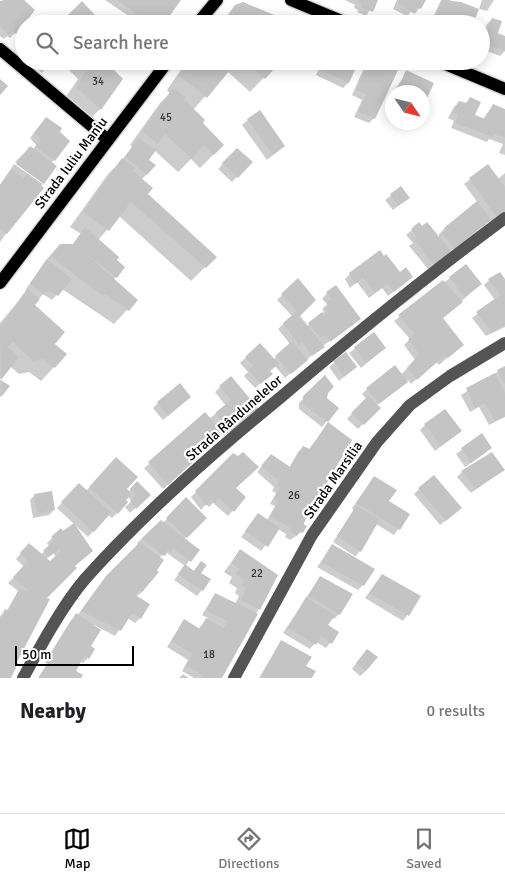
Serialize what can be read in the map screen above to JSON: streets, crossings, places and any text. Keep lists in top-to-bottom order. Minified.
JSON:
{"streets":{"main road":["Strada Iuliu Maniu"],"street":["Strada Rândunelelor","Strada Marsilia"]},"house_numbers":["34","45","26","22","18"],"scale_bar":"50 m","north":"bottom right","page":{"search":"Search here","scale":"50 m","heading":["Nearby","0 results"],"nav":["Map","Directions","Saved"]}}
